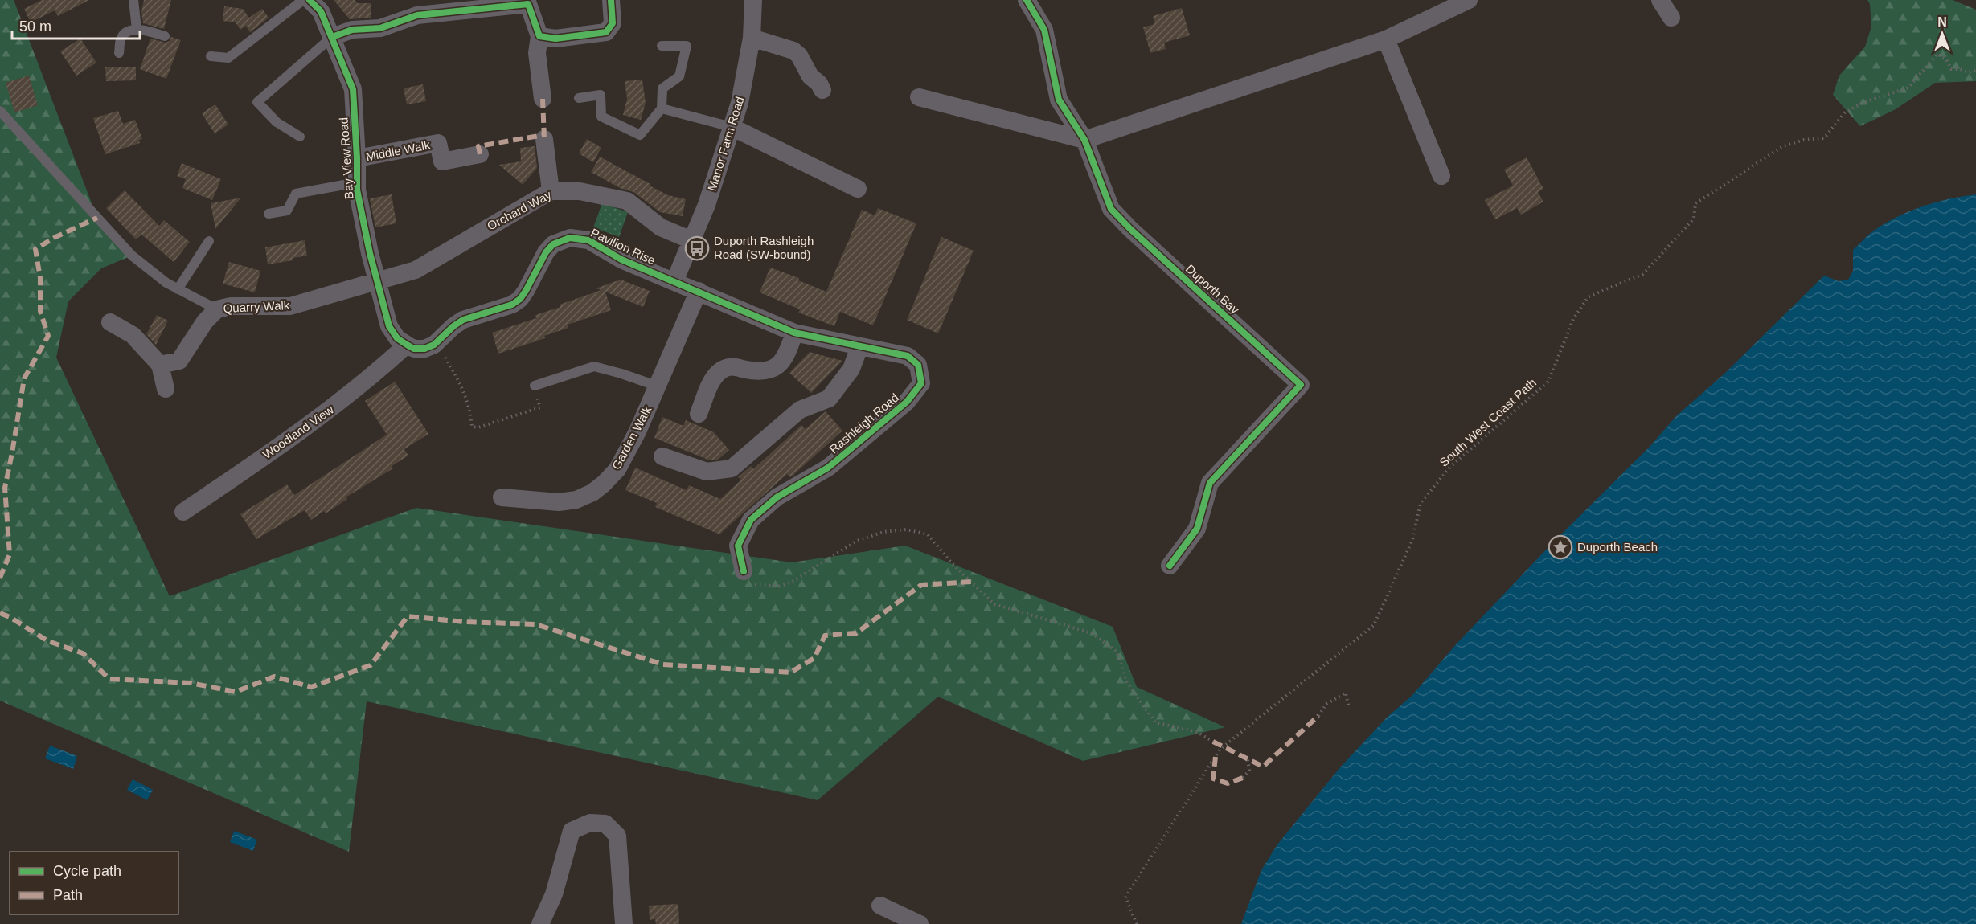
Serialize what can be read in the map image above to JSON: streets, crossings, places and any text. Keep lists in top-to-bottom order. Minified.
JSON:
{"streets":{"street":["Manor Farm Road","Middle Walk","Bay View Road","Orchard Way","Pavilion Rise","Duporth Bay","Quarry Walk","Rashleigh Road","Woodland View","Garden Walk"],"path":["South West Coast Path"]},"crossings":[["Manor Farm Road","Orchard Way"],["Manor Farm Road","Pavilion Rise"],["Manor Farm Road","Rashleigh Road"],["Middle Walk","Bay View Road"],["Bay View Road","Orchard Way"],["Bay View Road","Pavilion Rise"],["Bay View Road","Quarry Walk"],["Bay View Road","Woodland View"],["Orchard Way","Quarry Walk"],["Pavilion Rise","Rashleigh Road"],["Pavilion Rise","Woodland View"],["Rashleigh Road","Garden Walk"]],"places":{"bus stop":["Duporth Rashleigh Road (SW-bound)"],"place":["Duporth Beach"]},"legend":["Cycle path","Path"],"scale_bar":"50 m","north":"top"}
